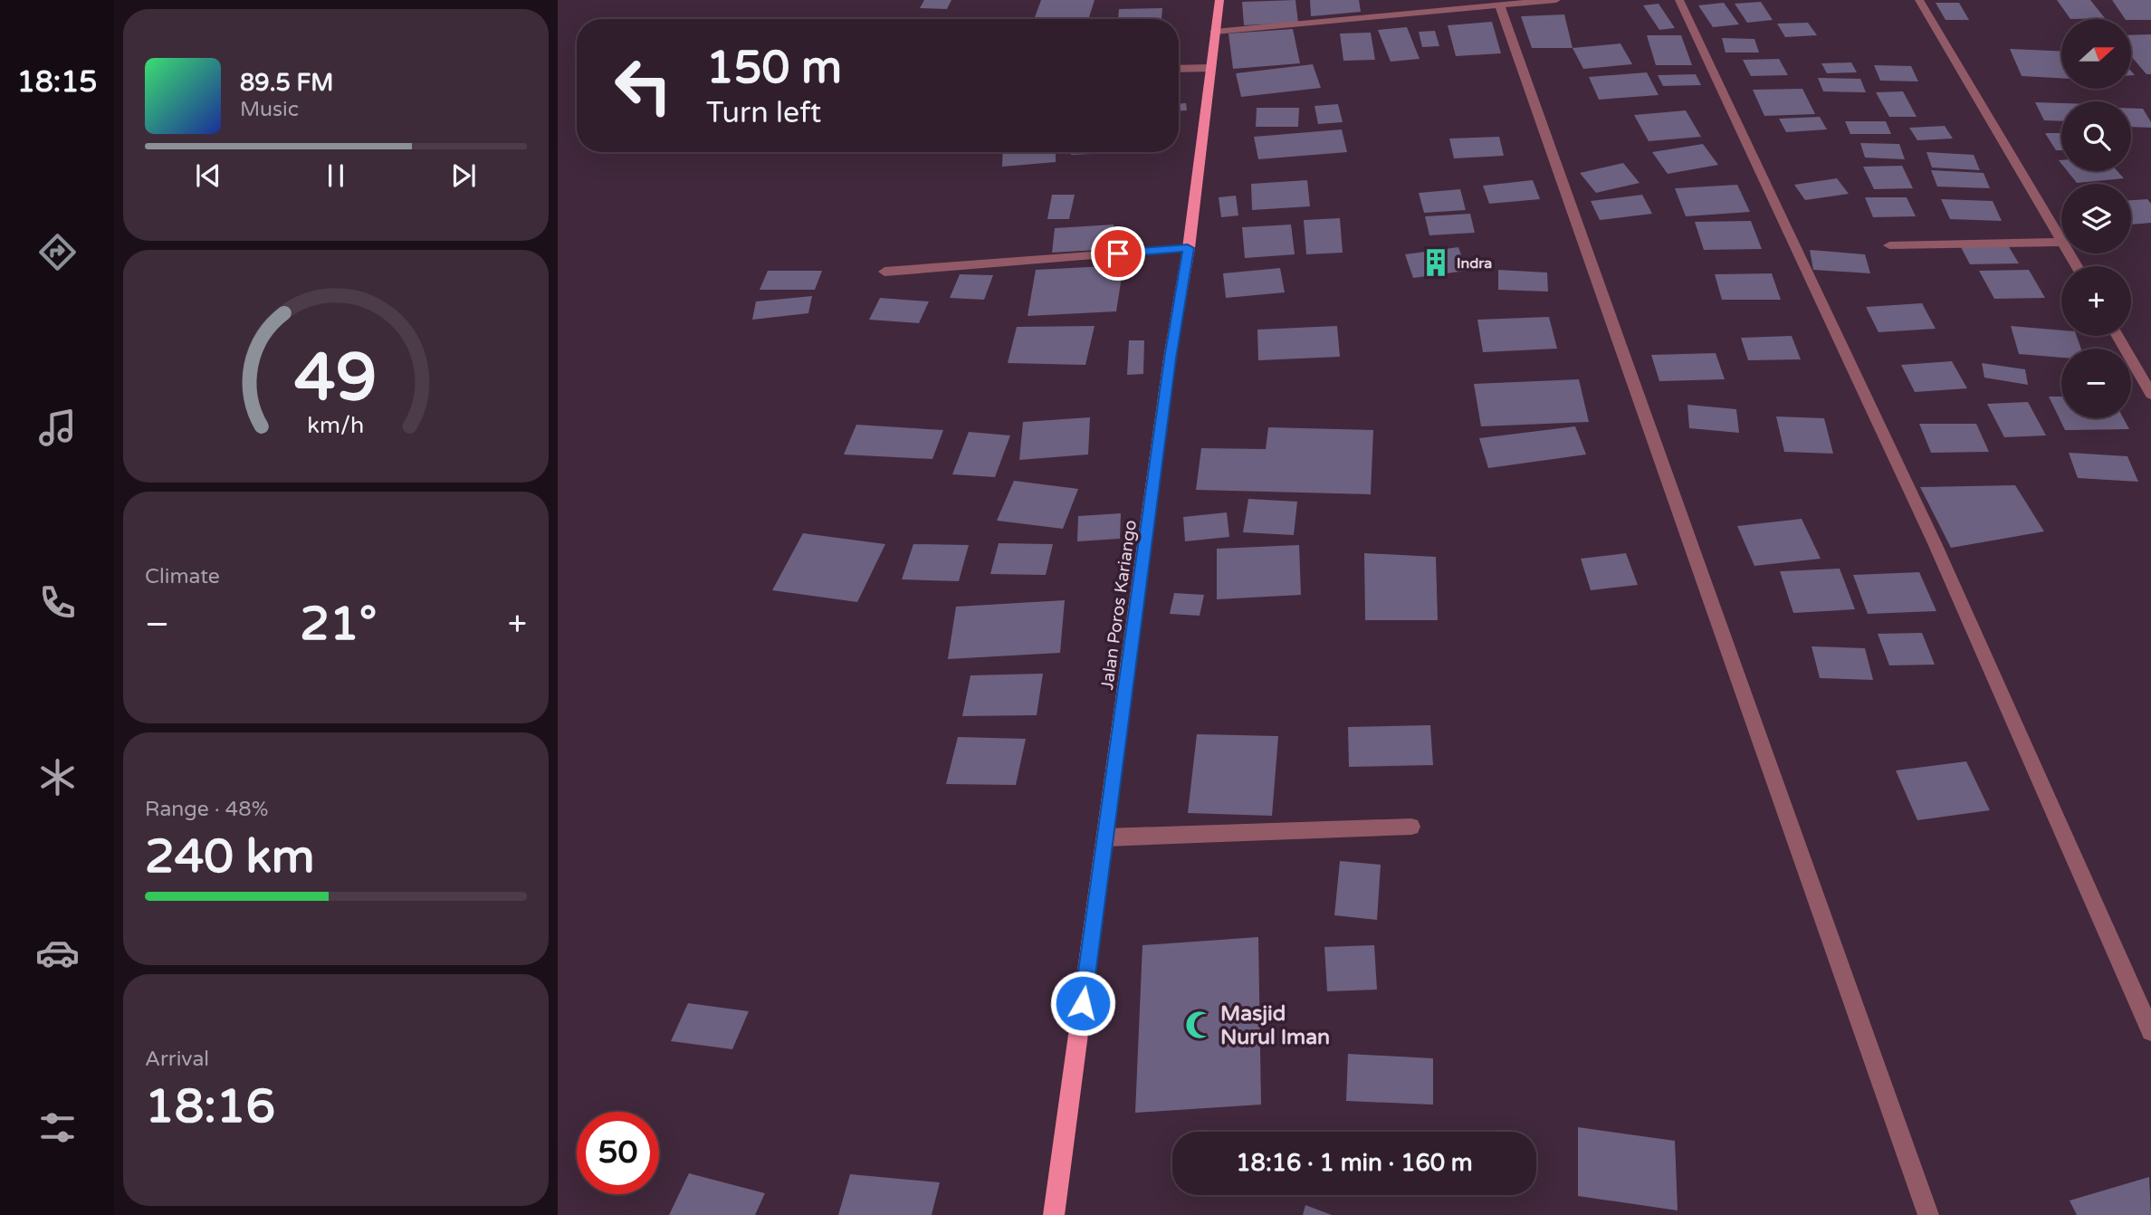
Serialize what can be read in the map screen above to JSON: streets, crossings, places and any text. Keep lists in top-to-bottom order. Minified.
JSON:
{"streets":{"main road":["Jalan Poros Kariango"]},"places":{"building":["Indra"],"mosque":["Masjid Nurul Iman"]},"north":"right","page":{"tabs":"18:15","map_buttons":["+","−"],"turn":["150 m","Turn left"],"song":["89.5 FM","Music"],"tile":["Climate",["Range · 48%","240 km"],["Arrival","18:16"]],"heat":["−","21°","+"],"limit":"50","trip":"18:16 · 1 min · 160 m","gauge":["49","km/h"]}}
